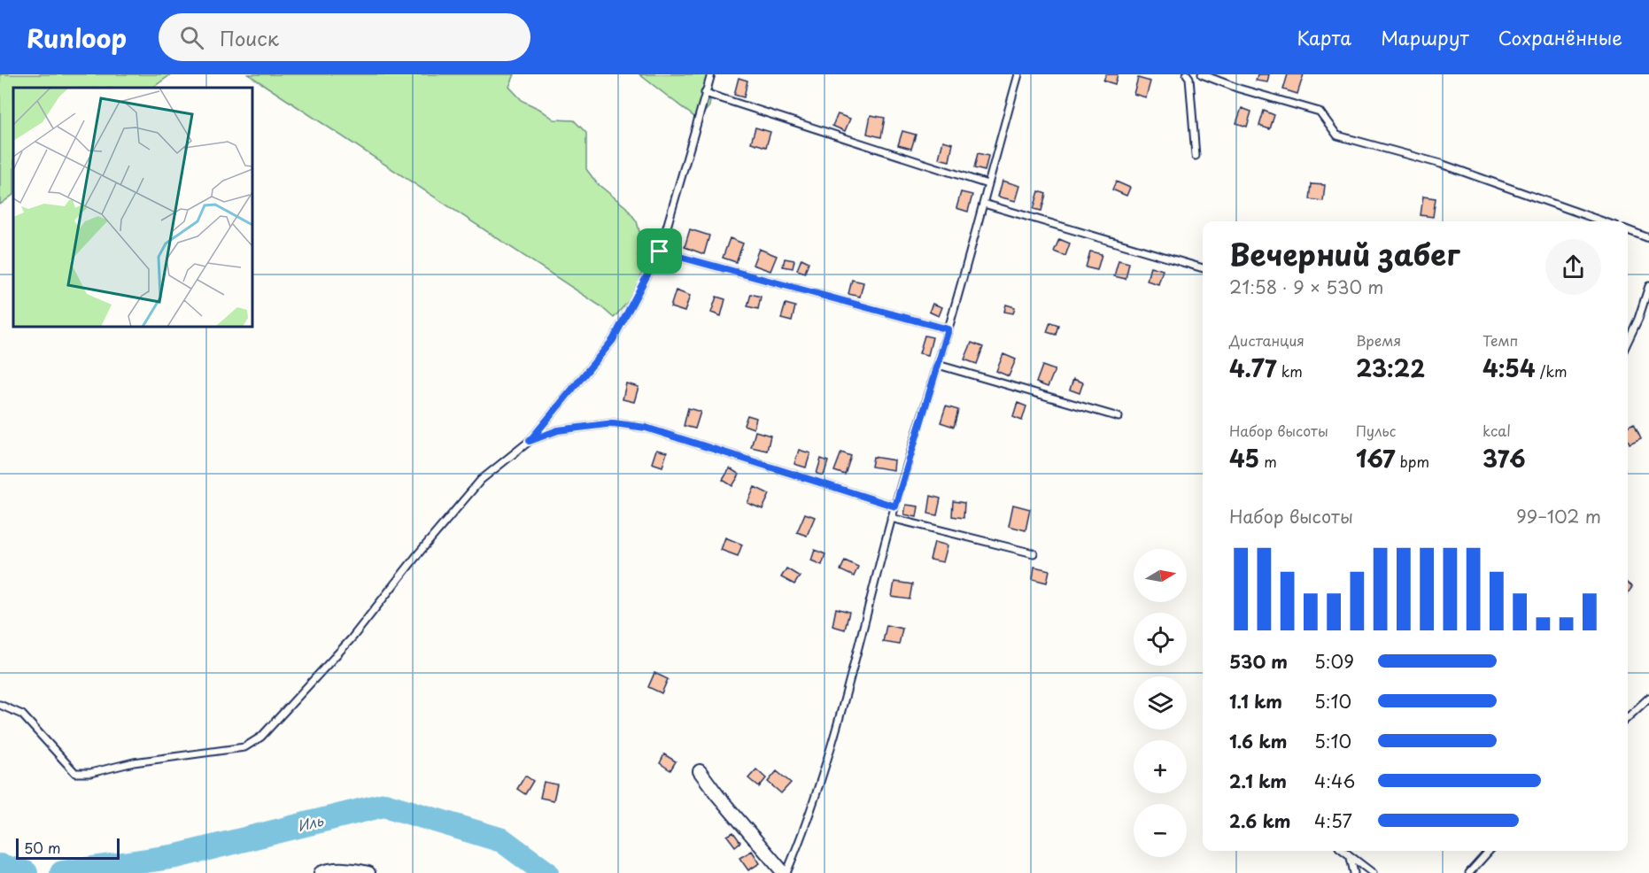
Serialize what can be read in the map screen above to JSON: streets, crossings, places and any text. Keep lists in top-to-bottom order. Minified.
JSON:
{"water":["Иль"],"scale_bar":"50 m","north":"right","page":{"header":"Runloop","search":"Поиск","nav":["Карта","Маршрут","Сохранённые"],"heading":["Вечерний забег","21:58 · 9 × 530 m"],"stats":[["Дистанция","4.77 km"],["Время","23:22"],["Темп","4:54 /km"],["Набор высоты","45 m"],["Пульс","167 bpm"],["kcal","376"]],"chart":["Набор высоты","99–102 m"],"map_buttons":["+","−"],"list":[{"name":"530 m","note":"5:09"},{"name":"1.1 km","note":"5:10"},{"name":"1.6 km","note":"5:10"},{"name":"2.1 km","note":"4:46"},{"name":"2.6 km","note":"4:57"}],"scale":"50 m"}}
